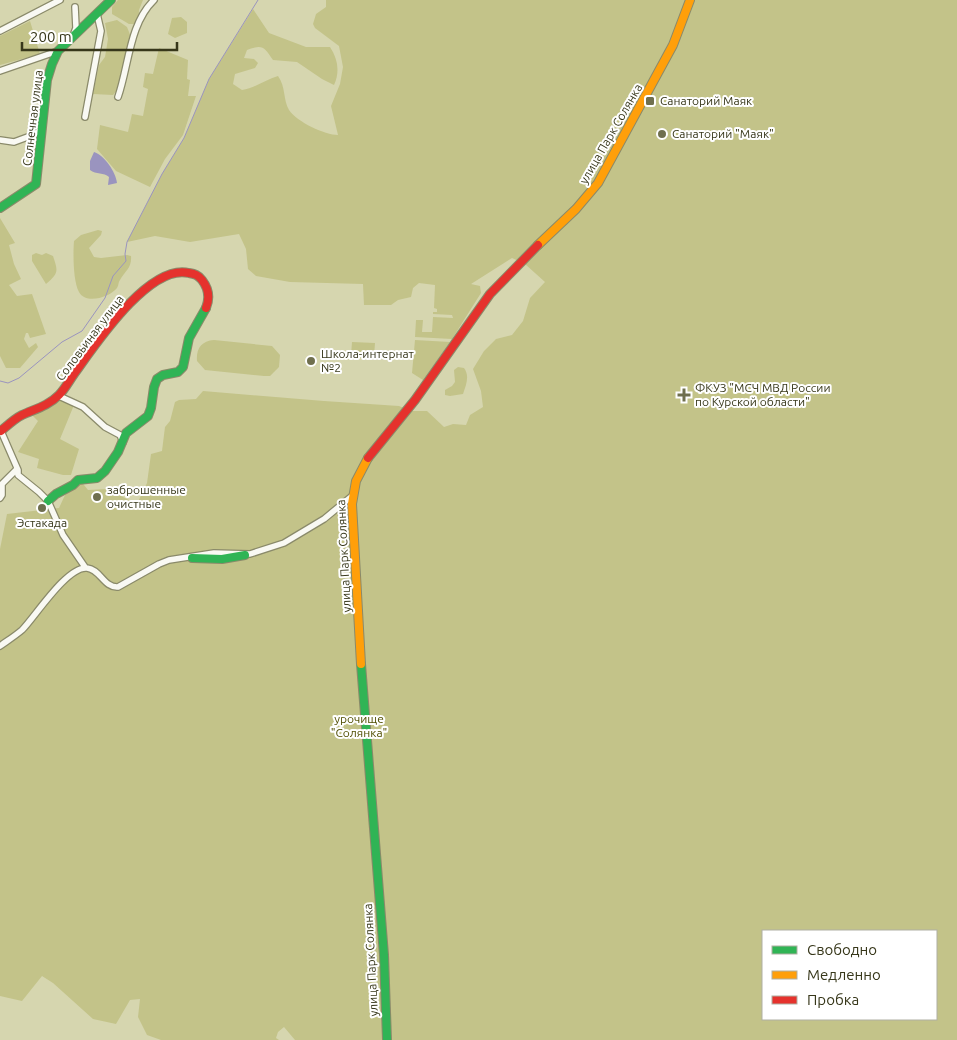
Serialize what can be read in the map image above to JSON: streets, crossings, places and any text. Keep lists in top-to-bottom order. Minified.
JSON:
{"streets":{"street":["Солнечная улица","улица Парк Солянка","Соловьиная улица"]},"parks":["урочище \"Солянка\""],"places":{"transit":["Санаторий Маяк"],"other":["Санаторий \"Маяк\"","Школа-интернат №2","заброшенные очистные","Эстакада"],"health":["ФКУЗ \"МСЧ МВД России по Курской области\""]},"legend":["Свободно","Медленно","Пробка"],"scale_bar":"200 m"}
